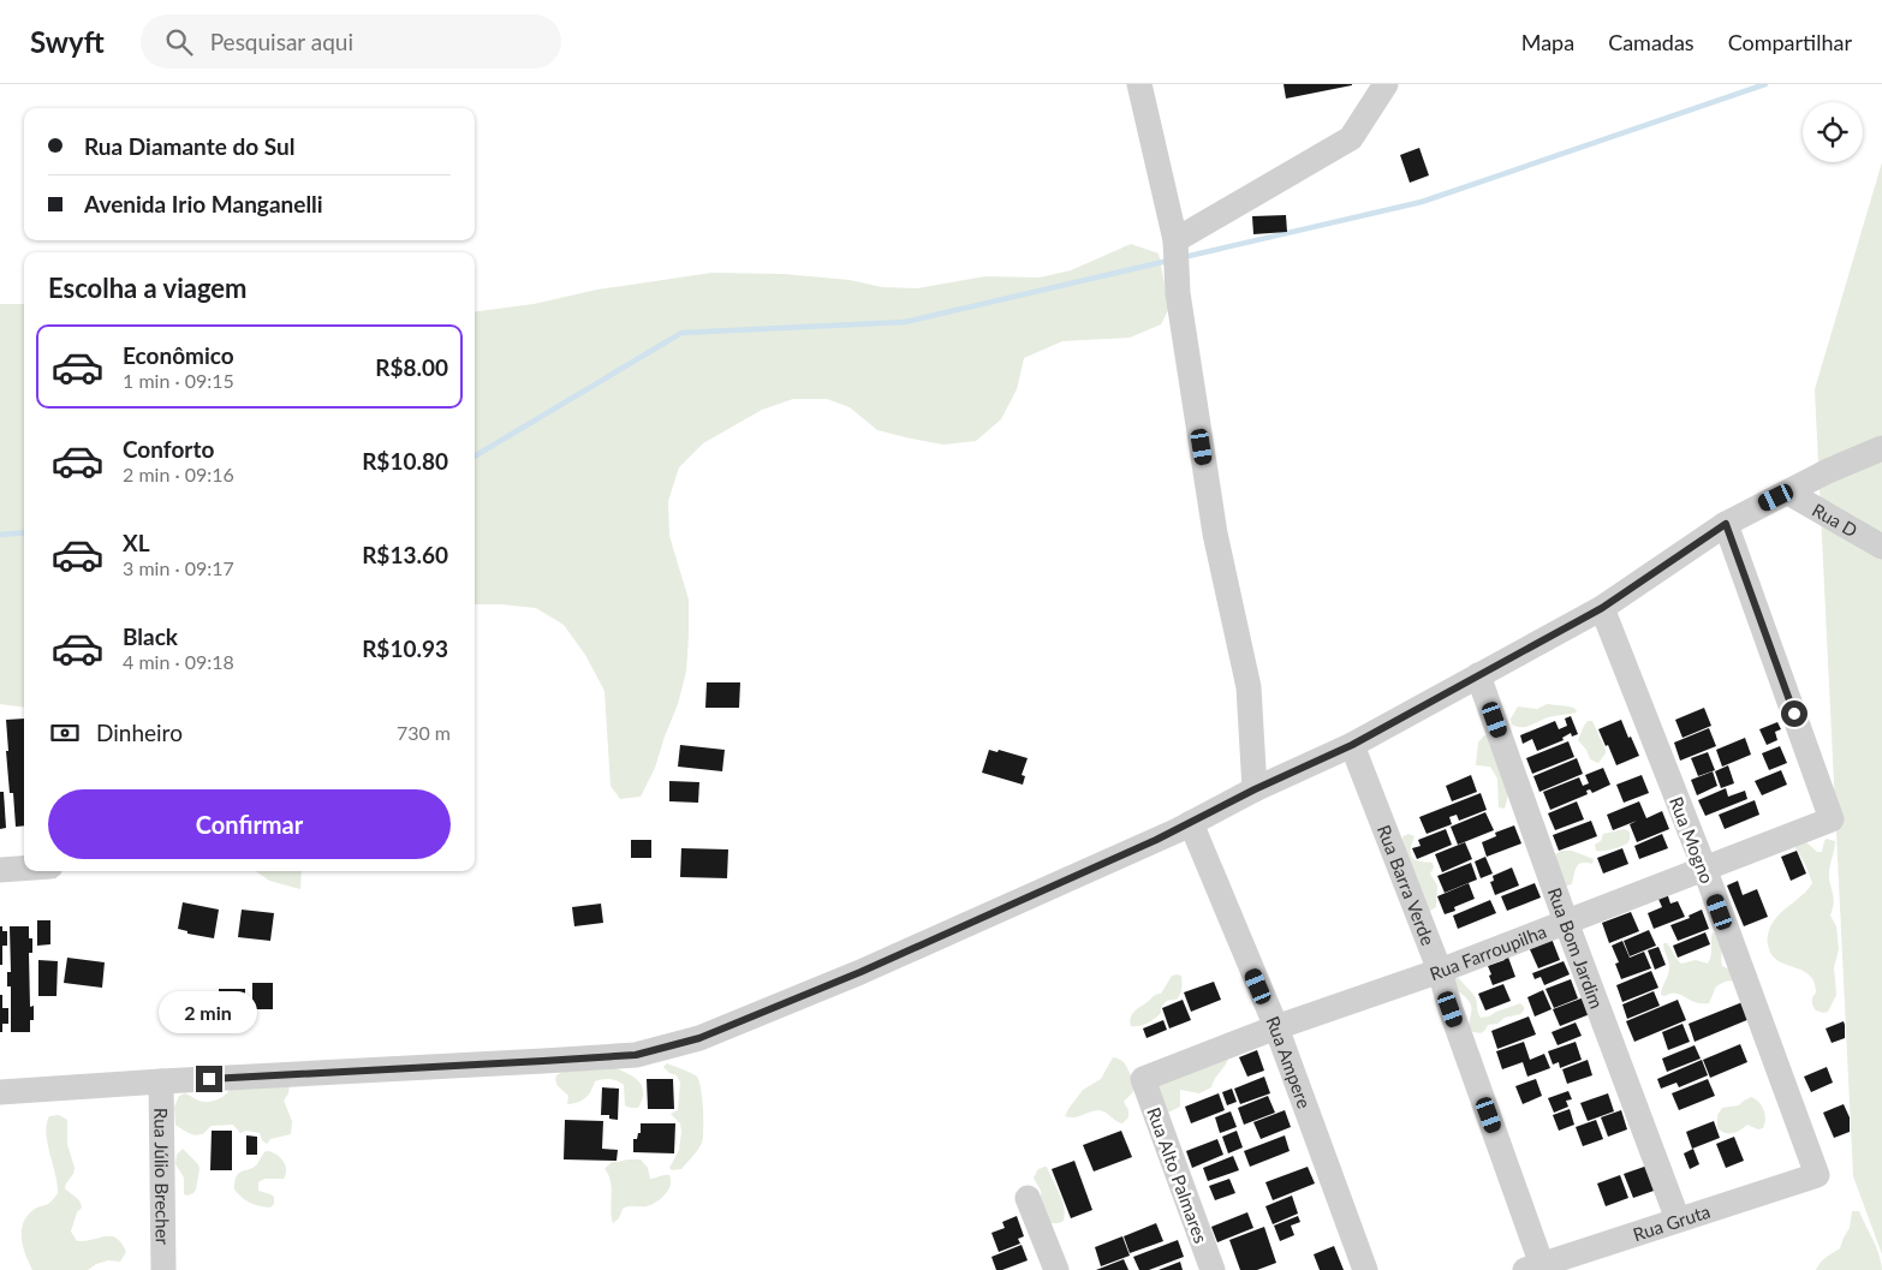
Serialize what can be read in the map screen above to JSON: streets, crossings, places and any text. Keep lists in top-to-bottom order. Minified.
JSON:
{"streets":{"street":["Rua D","Rua Mogno","Rua Barra Verde","Rua Bom Jardim","Rua Farroupilha","Rua Ampere","Rua Alto Palmares","Rua Júlio Brecher","Rua Gruta"]},"crossings":[["Rua Mogno","Rua Farroupilha"],["Rua Mogno","Rua Gruta"],["Rua Barra Verde","Rua Farroupilha"],["Rua Barra Verde","Rua Gruta"],["Rua Bom Jardim","Rua Farroupilha"],["Rua Bom Jardim","Rua Gruta"],["Rua Farroupilha","Rua Ampere"],["Rua Farroupilha","Rua Alto Palmares"]],"page":{"header":"Swyft","search":"Pesquisar aqui","nav":["Mapa","Camadas","Compartilhar"],"banner":["Rua Diamante do Sul","Avenida Irio Manganelli"],"heading":"Escolha a viagem","list":[{"name":"Econômico","note":"1 min · 09:15","value":"R$8.00"},{"name":"Conforto","note":"2 min · 09:16","value":"R$10.80"},{"name":"XL","note":"3 min · 09:17","value":"R$13.60"},{"name":"Black","note":"4 min · 09:18","value":"R$10.93"}],"pay":["Dinheiro","730 m"],"buttons":"Confirmar","bubble":"2 min"}}
